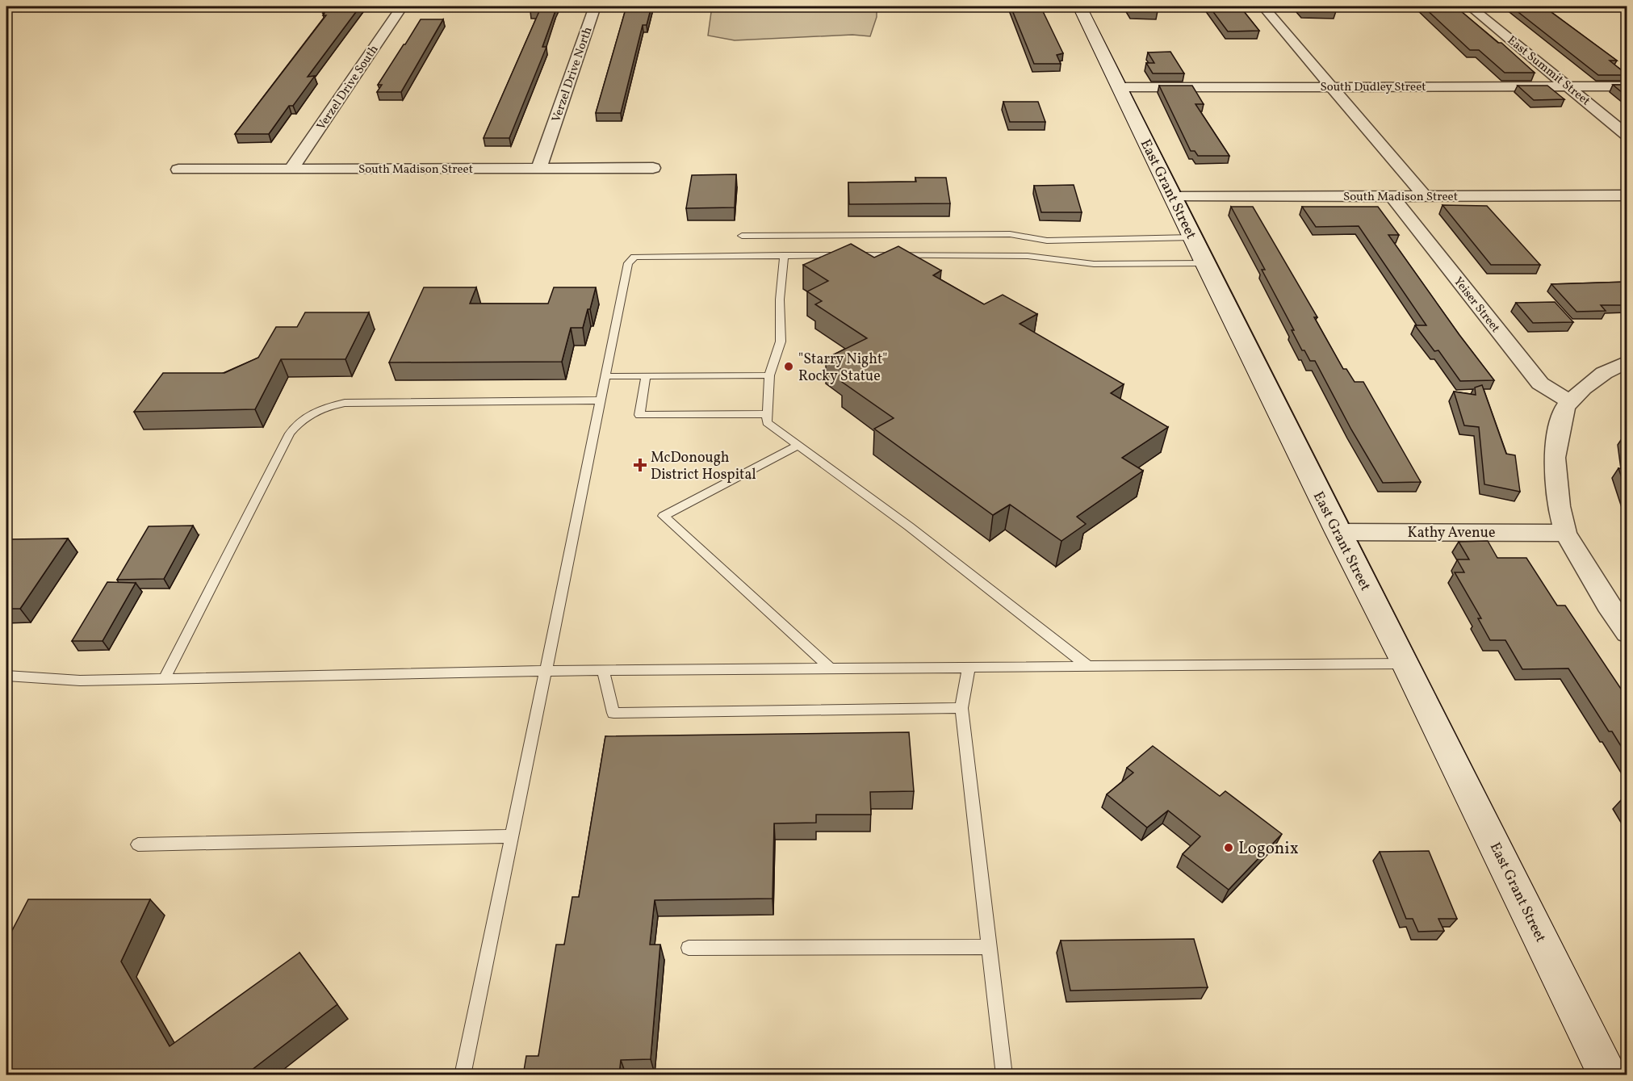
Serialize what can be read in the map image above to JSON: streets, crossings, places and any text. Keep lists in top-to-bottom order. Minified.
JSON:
{"streets":{"main road":["East Grant Street"],"street":["East Summit Street","Verzel Drive North","South Dudley Street","Verzel Drive South","South Madison Street","Yeiser Street","Kathy Avenue"]},"crossings":[["East Summit Street","South Dudley Street"],["Verzel Drive North","South Madison Street"],["South Dudley Street","East Grant Street"],["Verzel Drive South","South Madison Street"],["South Madison Street","East Grant Street"],["South Madison Street","Yeiser Street"],["East Grant Street","Kathy Avenue"]],"places":{"other":["\"Starry Night\" Rocky Statue","Logonix"],"health":["McDonough District Hospital"]}}
